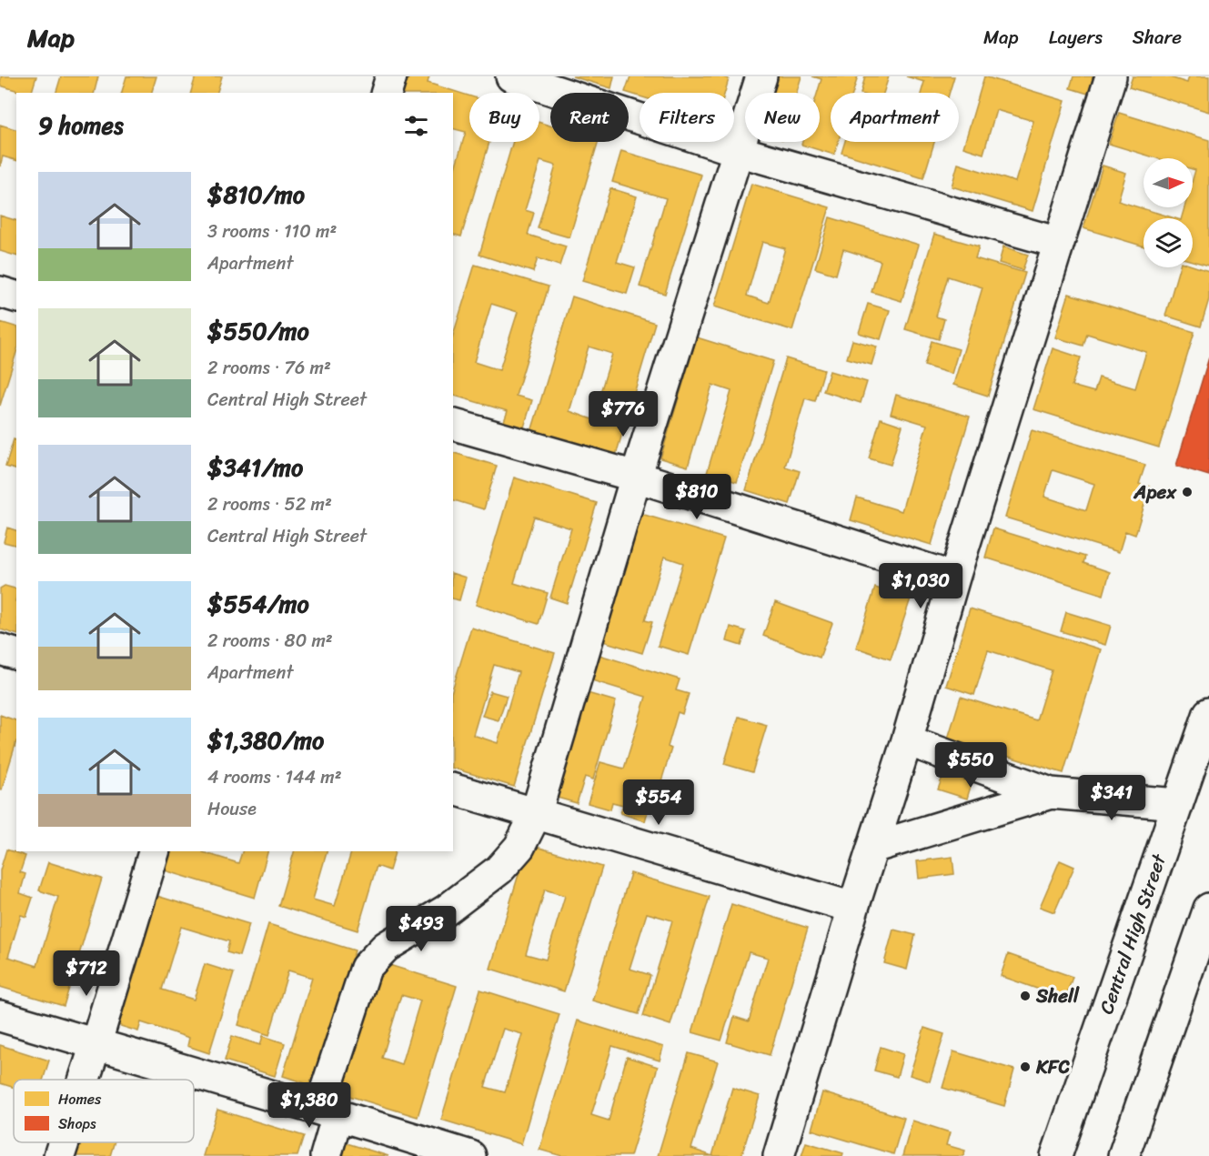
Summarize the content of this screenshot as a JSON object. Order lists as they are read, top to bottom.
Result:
{
  "streets": {
    "main road": ["Central High Street"]
  },
  "places": ["Apex", "Shell", "KFC"],
  "legend": ["Homes", "Shops"],
  "north": "right",
  "page": {
    "header": "Map",
    "nav": ["Map", "Layers", "Share"],
    "chip": [
      "Buy",
      "Rent",
      "Filters",
      "New",
      "Apartment"
    ],
    "heading": "9 homes",
    "list": [
      {
        "name": "$810/mo",
        "note": "3 rooms · 110 m² · Apartment"
      },
      {
        "name": "$550/mo",
        "note": "2 rooms · 76 m² · Central High Street"
      },
      {
        "name": "$341/mo",
        "note": "2 rooms · 52 m² · Central High Street"
      },
      {
        "name": "$554/mo",
        "note": "2 rooms · 80 m² · Apartment"
      },
      {
        "name": "$1,380/mo",
        "note": "4 rooms · 144 m² · House"
      }
    ],
    "price": [
      "$776",
      "$810",
      "$1,030",
      "$550",
      "$341",
      "$554",
      "$493",
      "$712",
      "$1,380"
    ]
  }
}
